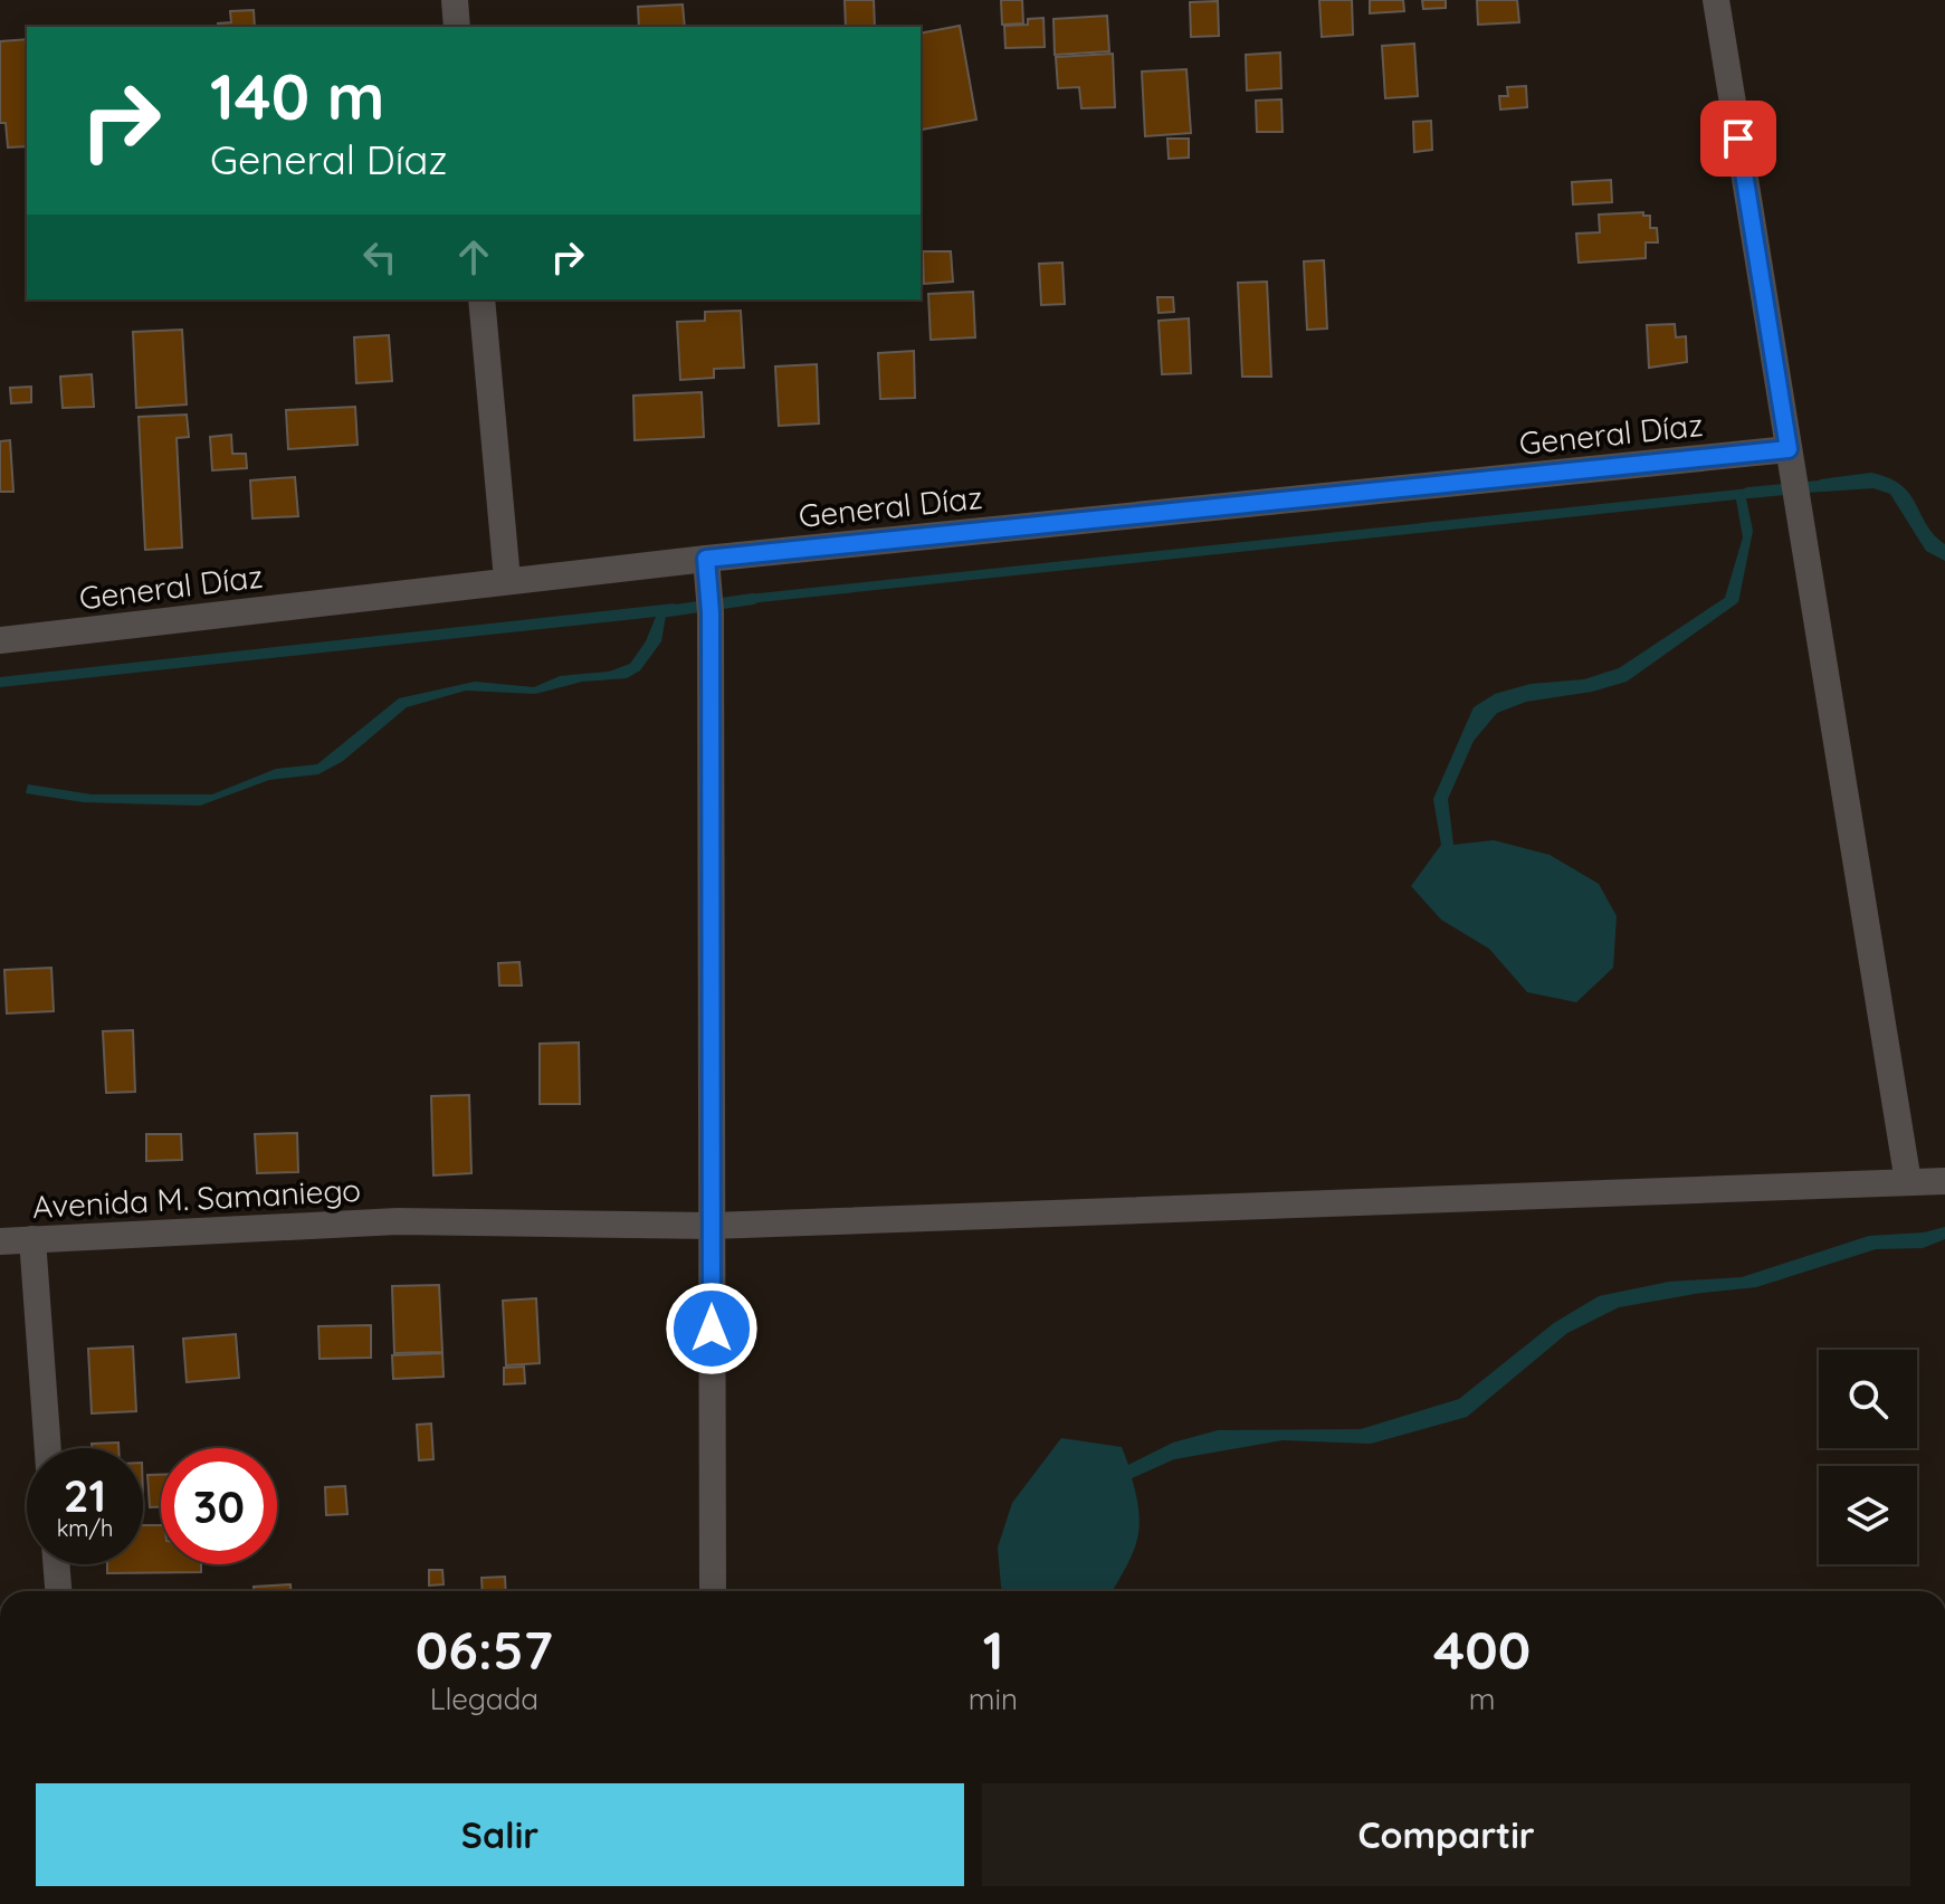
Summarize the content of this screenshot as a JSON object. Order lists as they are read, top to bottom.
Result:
{
  "streets": {
    "street": ["General Díaz", "Avenida M. Samaniego"]
  },
  "page": {
    "turn": ["140 m", "General Díaz"],
    "speed": "21 km/h",
    "limit": "30",
    "eta": [
      "06:57",
      "Llegada",
      "1",
      "min",
      "400",
      "m"
    ],
    "buttons": ["Salir", "Compartir"]
  }
}
